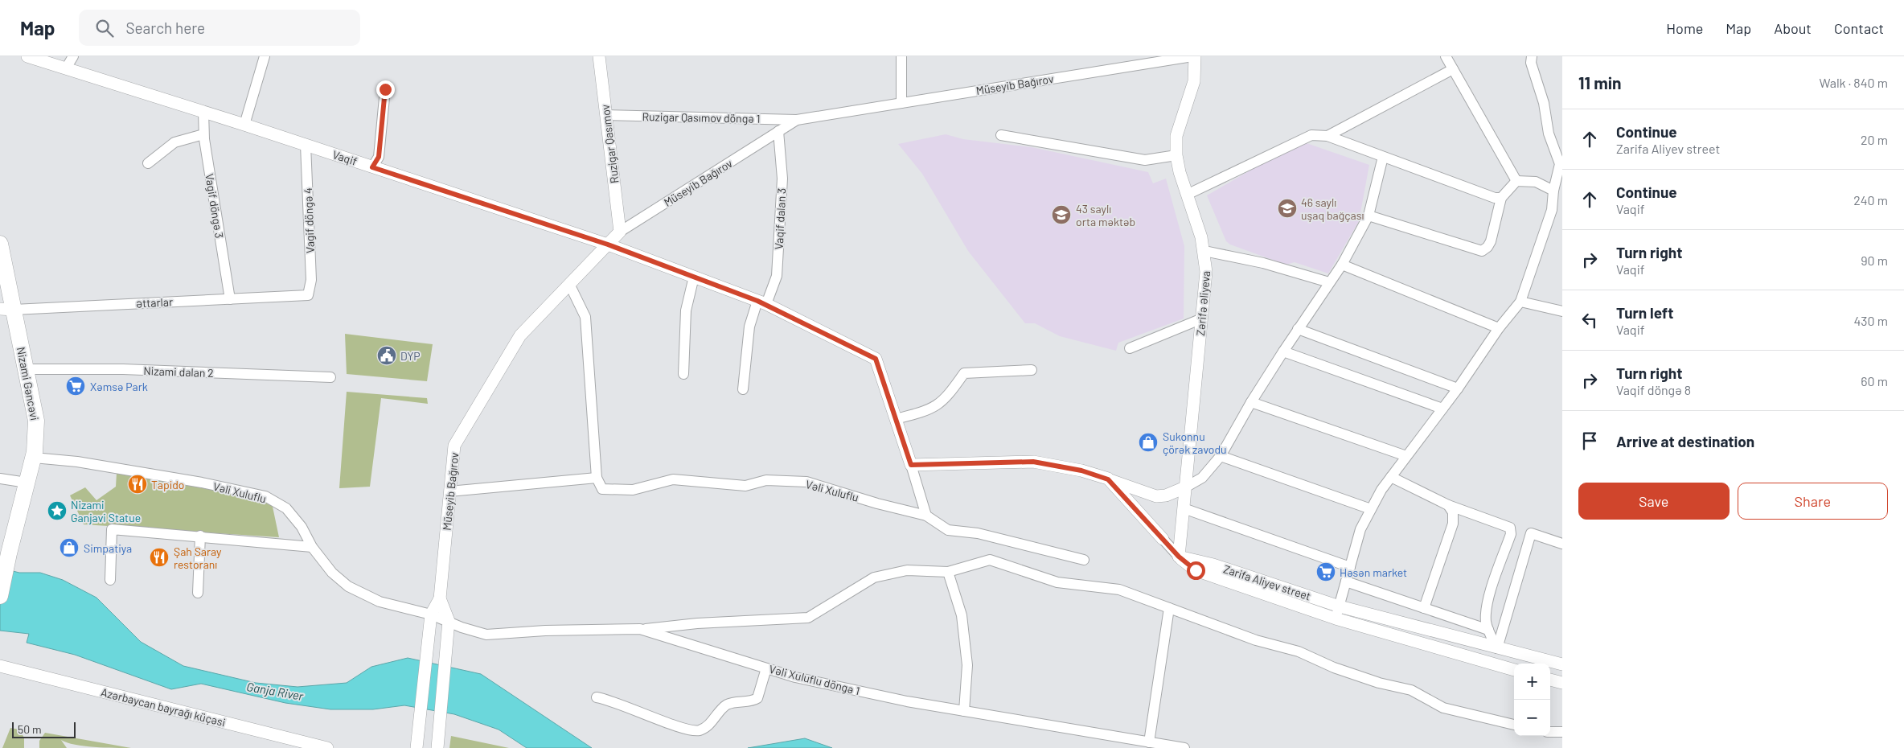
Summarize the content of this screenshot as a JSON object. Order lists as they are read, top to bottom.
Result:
{
  "streets": {
    "main road": ["Nizami Gəncəvi"],
    "street": [
      "Müseyib Bağırov",
      "Ruzigar Qasımov döngə 1",
      "Ruzigar Qasımov",
      "Vaqif",
      "Vagif döngə 3",
      "Vaqif dalan 3",
      "Vagif döngə 4",
      "Əttarlar",
      "Zərifə Əliyeva",
      "Nizami dalan 2",
      "Vəli Xuluflu",
      "Zarifa Aliyev street",
      "Vəli Xuluflu döngə 1",
      "Azərbaycan bayrağı küçəsi"
    ]
  },
  "crossings": [
    ["Müseyib Bağırov", "Ruzigar Qasımov döngə 1"],
    ["Müseyib Bağırov", "Ruzigar Qasımov"],
    ["Müseyib Bağırov", "Vaqif"],
    ["Müseyib Bağırov", "Vaqif dalan 3"],
    ["Müseyib Bağırov", "Zərifə Əliyeva"],
    ["Müseyib Bağırov", "Vəli Xuluflu"],
    ["Müseyib Bağırov", "Vəli Xuluflu döngə 1"],
    ["Ruzigar Qasımov döngə 1", "Ruzigar Qasımov"],
    ["Vaqif", "Vagif döngə 3"],
    ["Vaqif", "Vaqif dalan 3"],
    ["Vaqif", "Vagif döngə 4"],
    ["Vagif döngə 3", "Əttarlar"],
    ["Vagif döngə 4", "Əttarlar"],
    ["Əttarlar", "Nizami Gəncəvi"],
    ["Zərifə Əliyeva", "Zarifa Aliyev street"],
    ["Nizami dalan 2", "Nizami Gəncəvi"],
    ["Nizami Gəncəvi", "Vəli Xuluflu"],
    ["Vəli Xuluflu", "Vəli Xuluflu döngə 1"]
  ],
  "water": ["Ganja River"],
  "places": {
    "school or university": ["46 saylı uşaq bağçası", "43 saylı orta məktəb"],
    "public building": ["DYP"],
    "supermarket": ["Xəmsə Park", "Həsən market"],
    "shop": ["Sukonnu çörək zavodu", "Simpatiya"],
    "restaurant": ["Tapido", "Şah Saray restoranı"],
    "place": ["Nizami Ganjavi Statue"]
  },
  "scale_bar": "50 m",
  "page": {
    "header": "Map",
    "search": "Search here",
    "nav": [
      "Home",
      "Map",
      "About",
      "Contact"
    ],
    "heading": ["11 min", "Walk · 840 m"],
    "list": [
      ["Continue", "Zarifa Aliyev street", "20 m"],
      ["Continue", "Vaqif", "240 m"],
      ["Turn right", "Vaqif", "90 m"],
      ["Turn left", "Vaqif", "430 m"],
      ["Turn right", "Vaqif döngə 8", "60 m"],
      "Arrive at destination"
    ],
    "buttons": ["Save", "Share"],
    "map_buttons": ["+", "−"],
    "scale": "50 m"
  }
}
